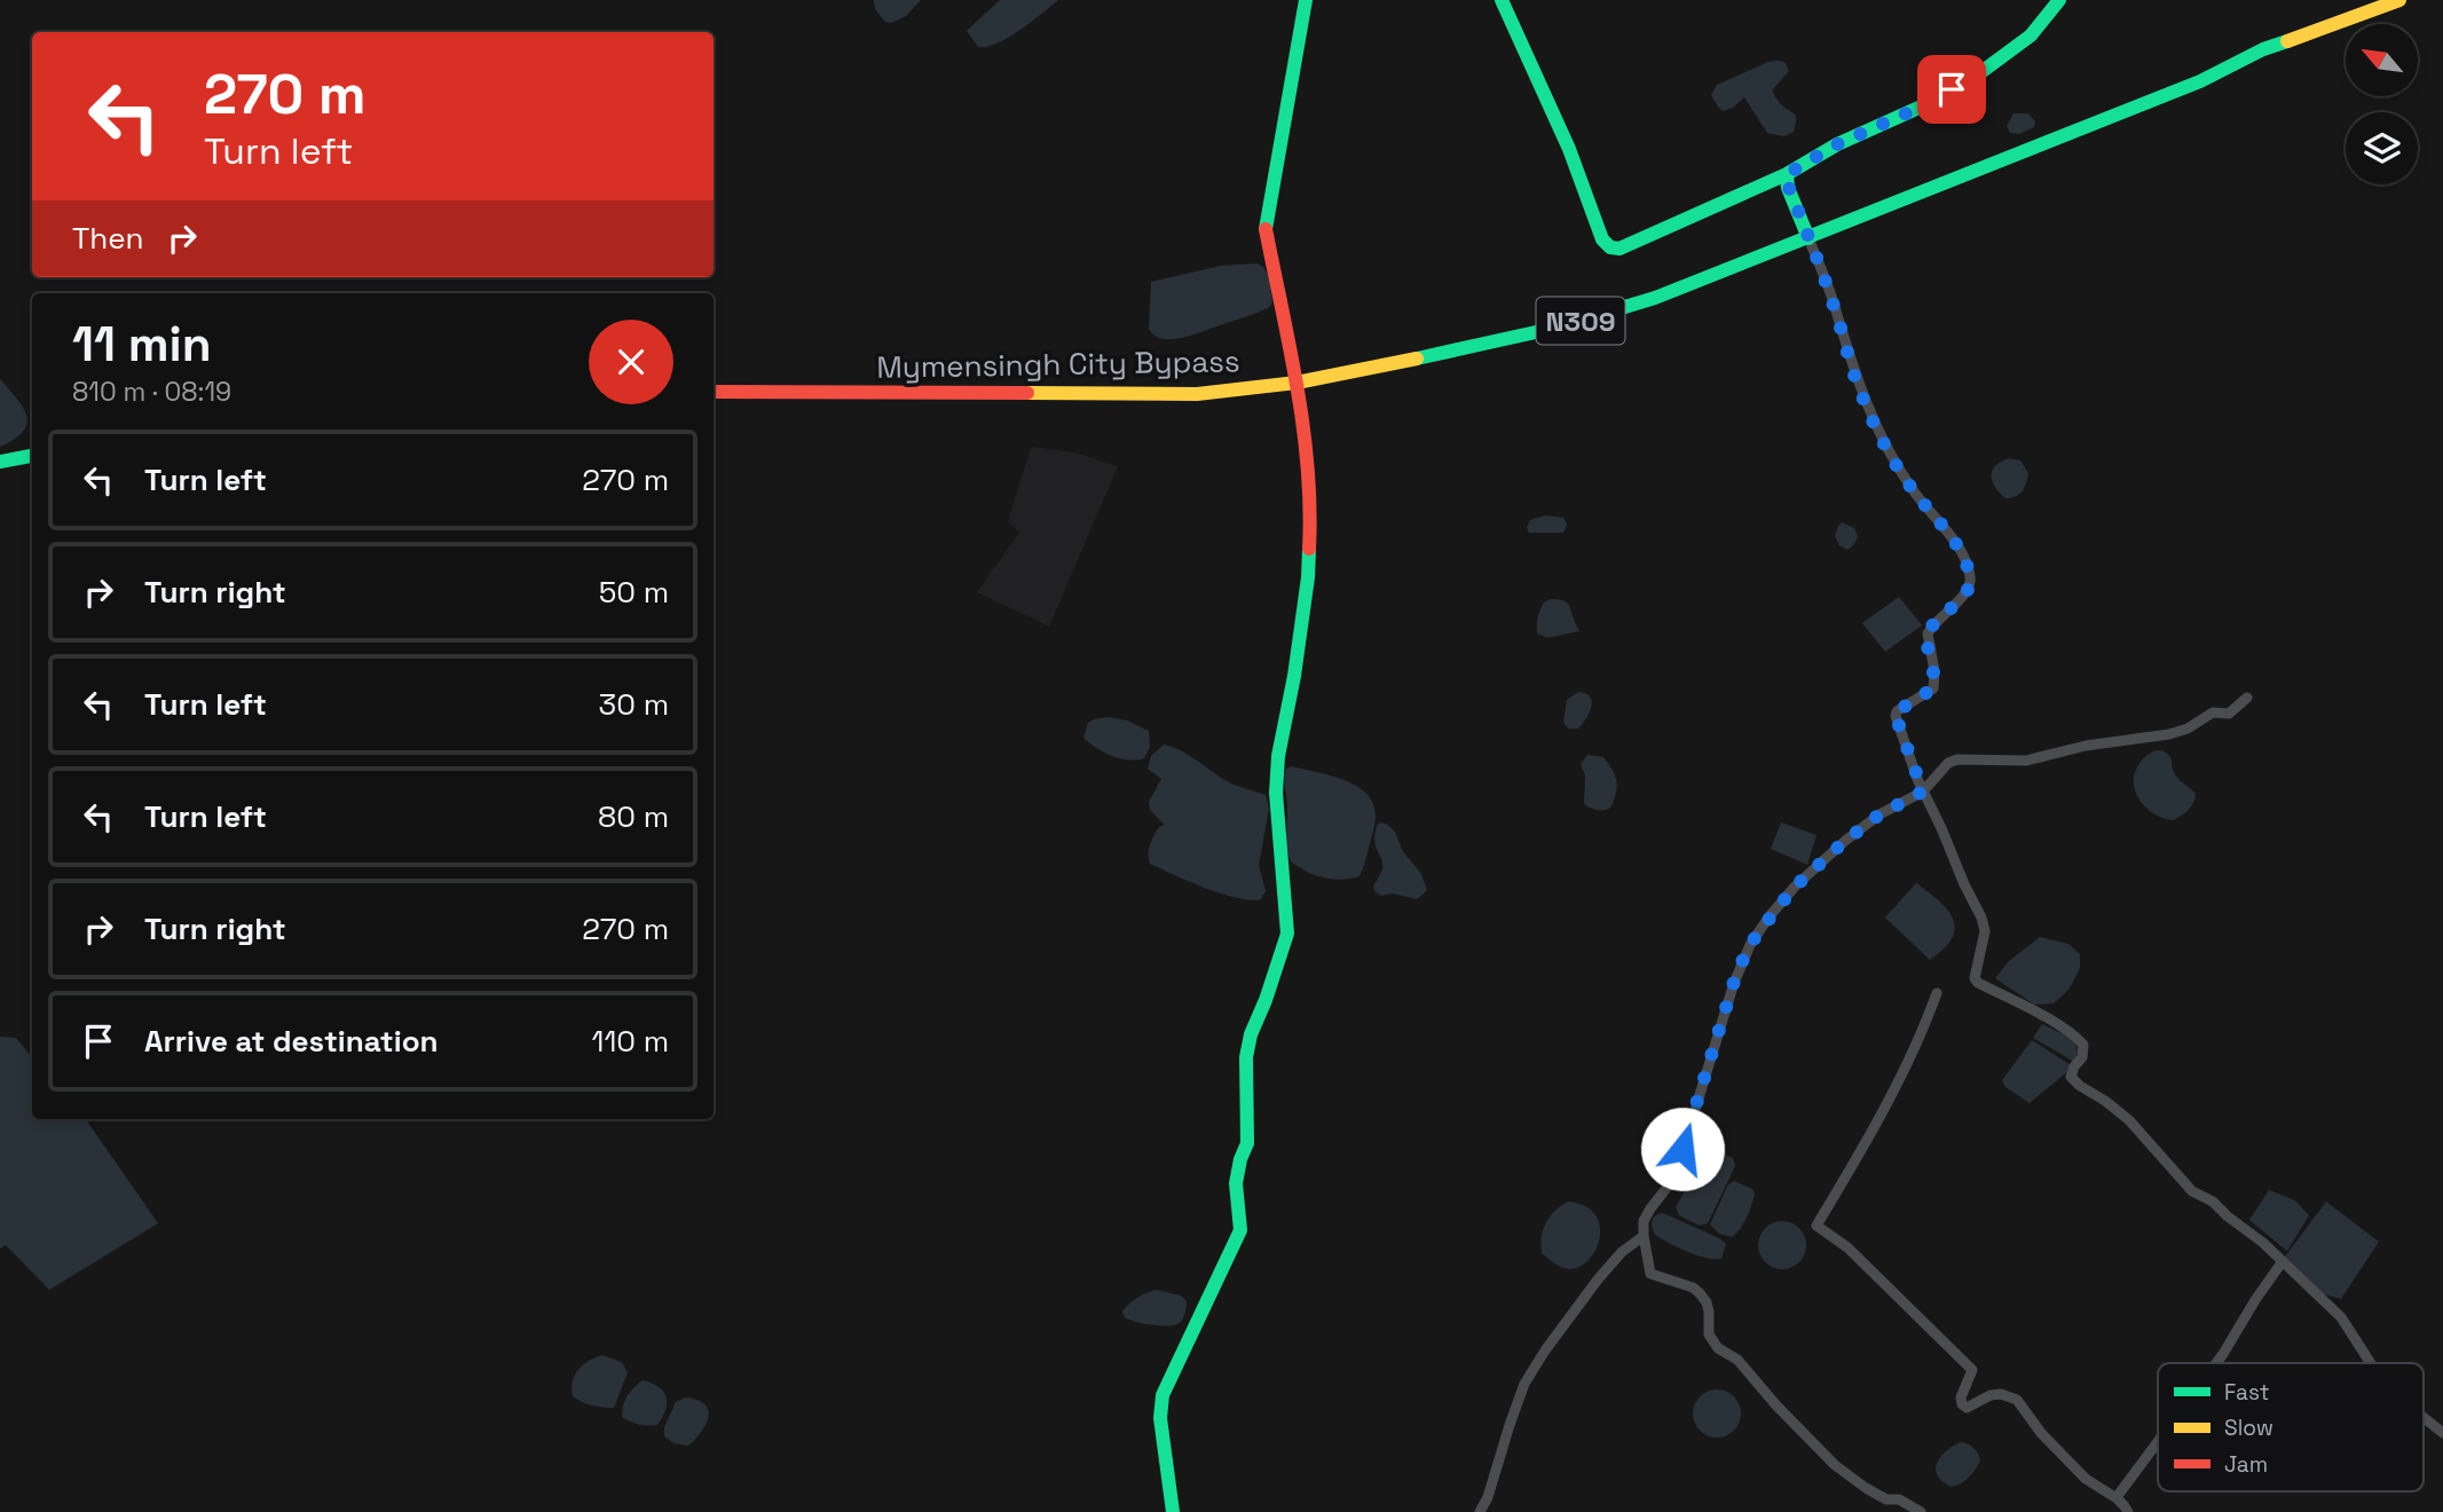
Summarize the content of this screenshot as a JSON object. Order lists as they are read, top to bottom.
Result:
{
  "streets": {
    "main road": ["N309", "Mymensingh City Bypass"]
  },
  "legend": ["Fast", "Slow", "Jam"],
  "north": "top left",
  "page": {
    "turn": ["270 m", "Turn left"],
    "then": "Then",
    "heading": ["11 min", "810 m · 08:19"],
    "list": [
      {
        "name": "Turn left",
        "value": "270 m"
      },
      {
        "name": "Turn right",
        "value": "50 m"
      },
      {
        "name": "Turn left",
        "value": "30 m"
      },
      {
        "name": "Turn left",
        "value": "80 m"
      },
      {
        "name": "Turn right",
        "value": "270 m"
      },
      {
        "name": "Arrive at destination",
        "value": "110 m"
      }
    ]
  }
}
